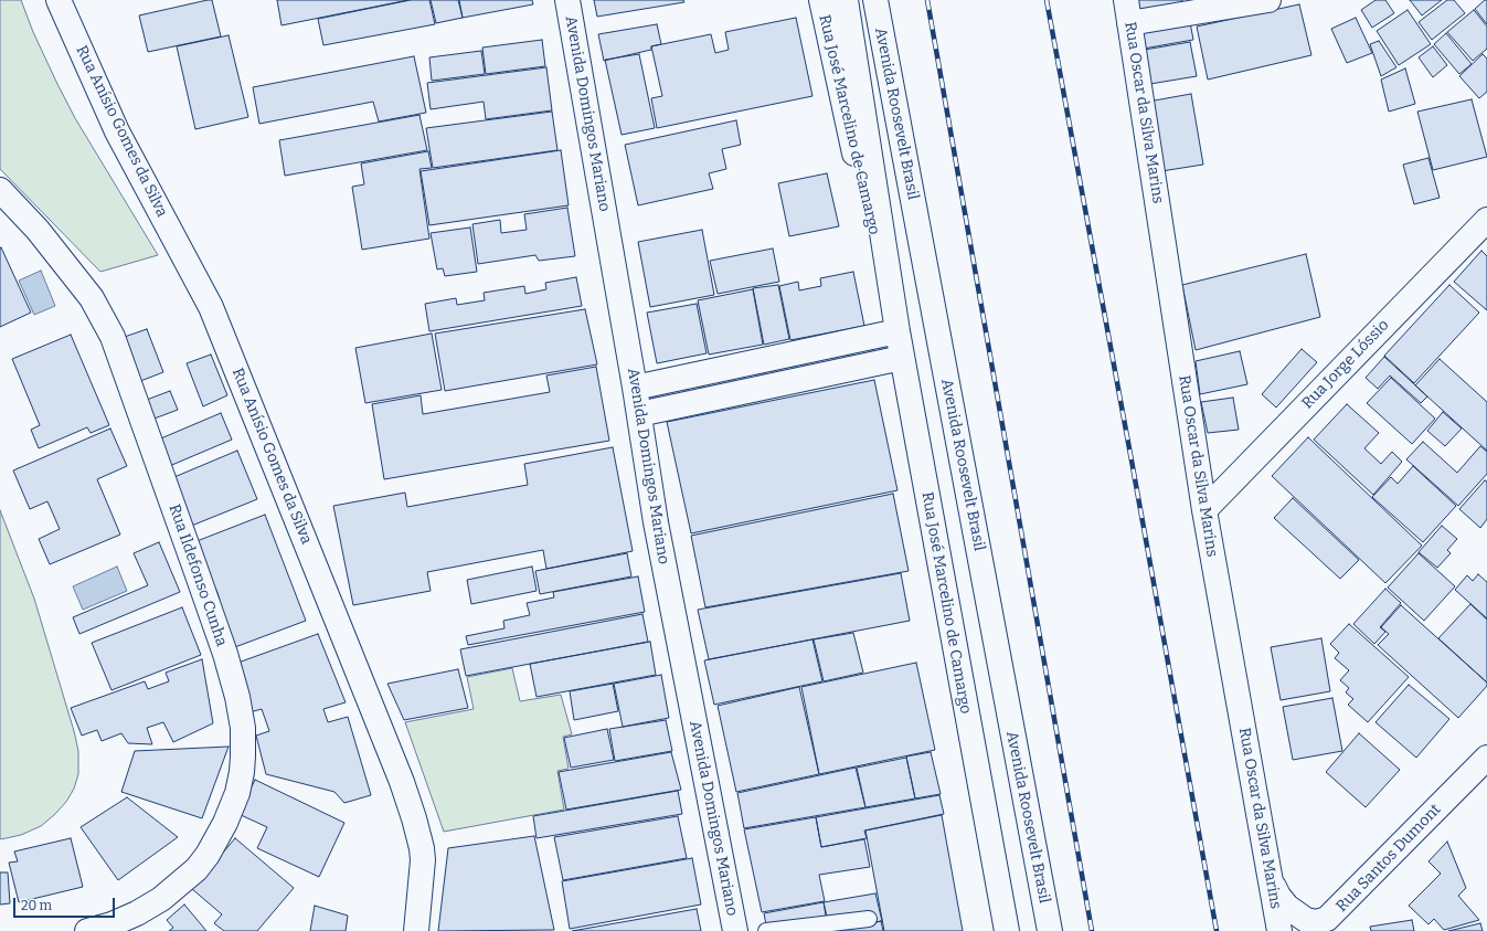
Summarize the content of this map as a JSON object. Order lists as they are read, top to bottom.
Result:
{
  "streets": {
    "street": [
      "Rua Oscar da Silva Marins",
      "Avenida Domingos Mariano",
      "Avenida Roosevelt Brasil",
      "Rua José Marcelino de Camargo",
      "Rua Anísio Gomes da Silva",
      "Rua Jorge Lóssio",
      "Rua Ildefonso Cunha",
      "Rua Santos Dumont"
    ]
  },
  "crossings": [
    ["Rua Oscar da Silva Marins", "Rua Jorge Lóssio"],
    ["Rua Oscar da Silva Marins", "Rua Santos Dumont"]
  ],
  "scale_bar": "20 m"
}
